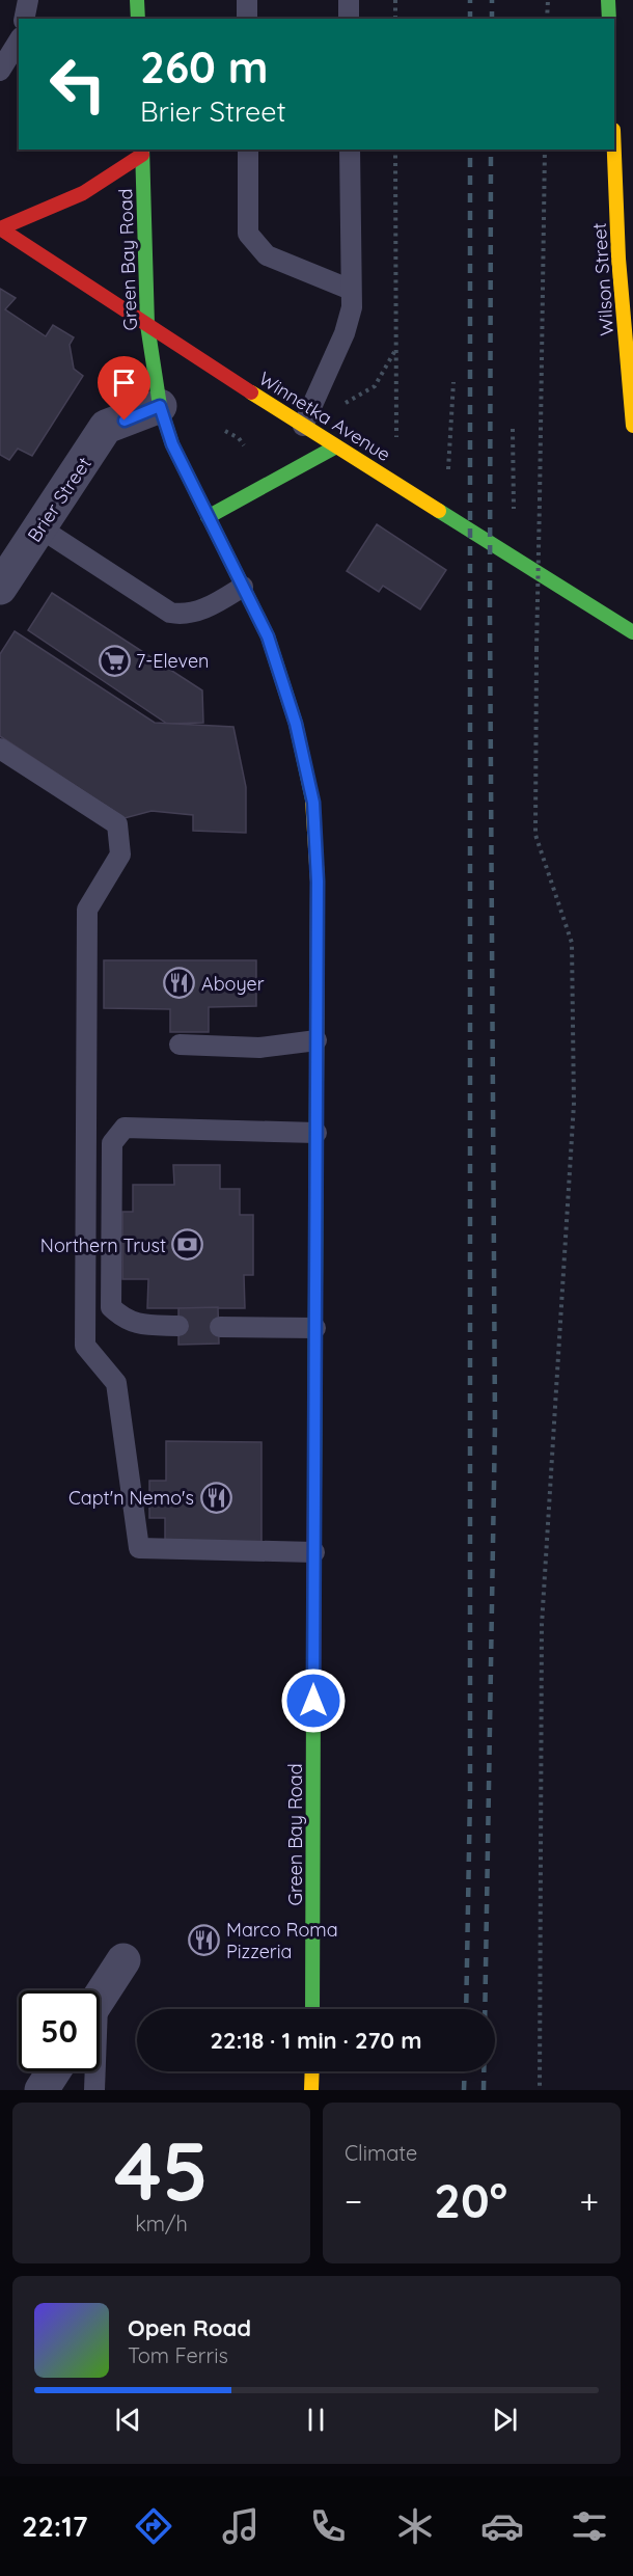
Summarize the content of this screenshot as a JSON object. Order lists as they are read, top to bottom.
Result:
{
  "streets": {
    "main road": ["Green Bay Road", "Wilson Street", "Winnetka Avenue"],
    "street": ["Brier Street"]
  },
  "crossings": [
    ["Green Bay Road", "Winnetka Avenue"],
    ["Green Bay Road", "Brier Street"]
  ],
  "places": {
    "supermarket": ["7-Eleven"],
    "restaurant": ["Aboyer", "Capt'n Nemo's", "Marco Roma Pizzeria"],
    "bank": ["Northern Trust"]
  },
  "page": {
    "turn": ["260 m", "Brier Street"],
    "limit": "50",
    "trip": "22:18 · 1 min · 270 m",
    "tile": [
      ["45", "km/h"],
      "Climate"
    ],
    "heat": ["−", "20°", "+"],
    "song": ["Open Road", "Tom Ferris"],
    "tabs": "22:17"
  }
}
